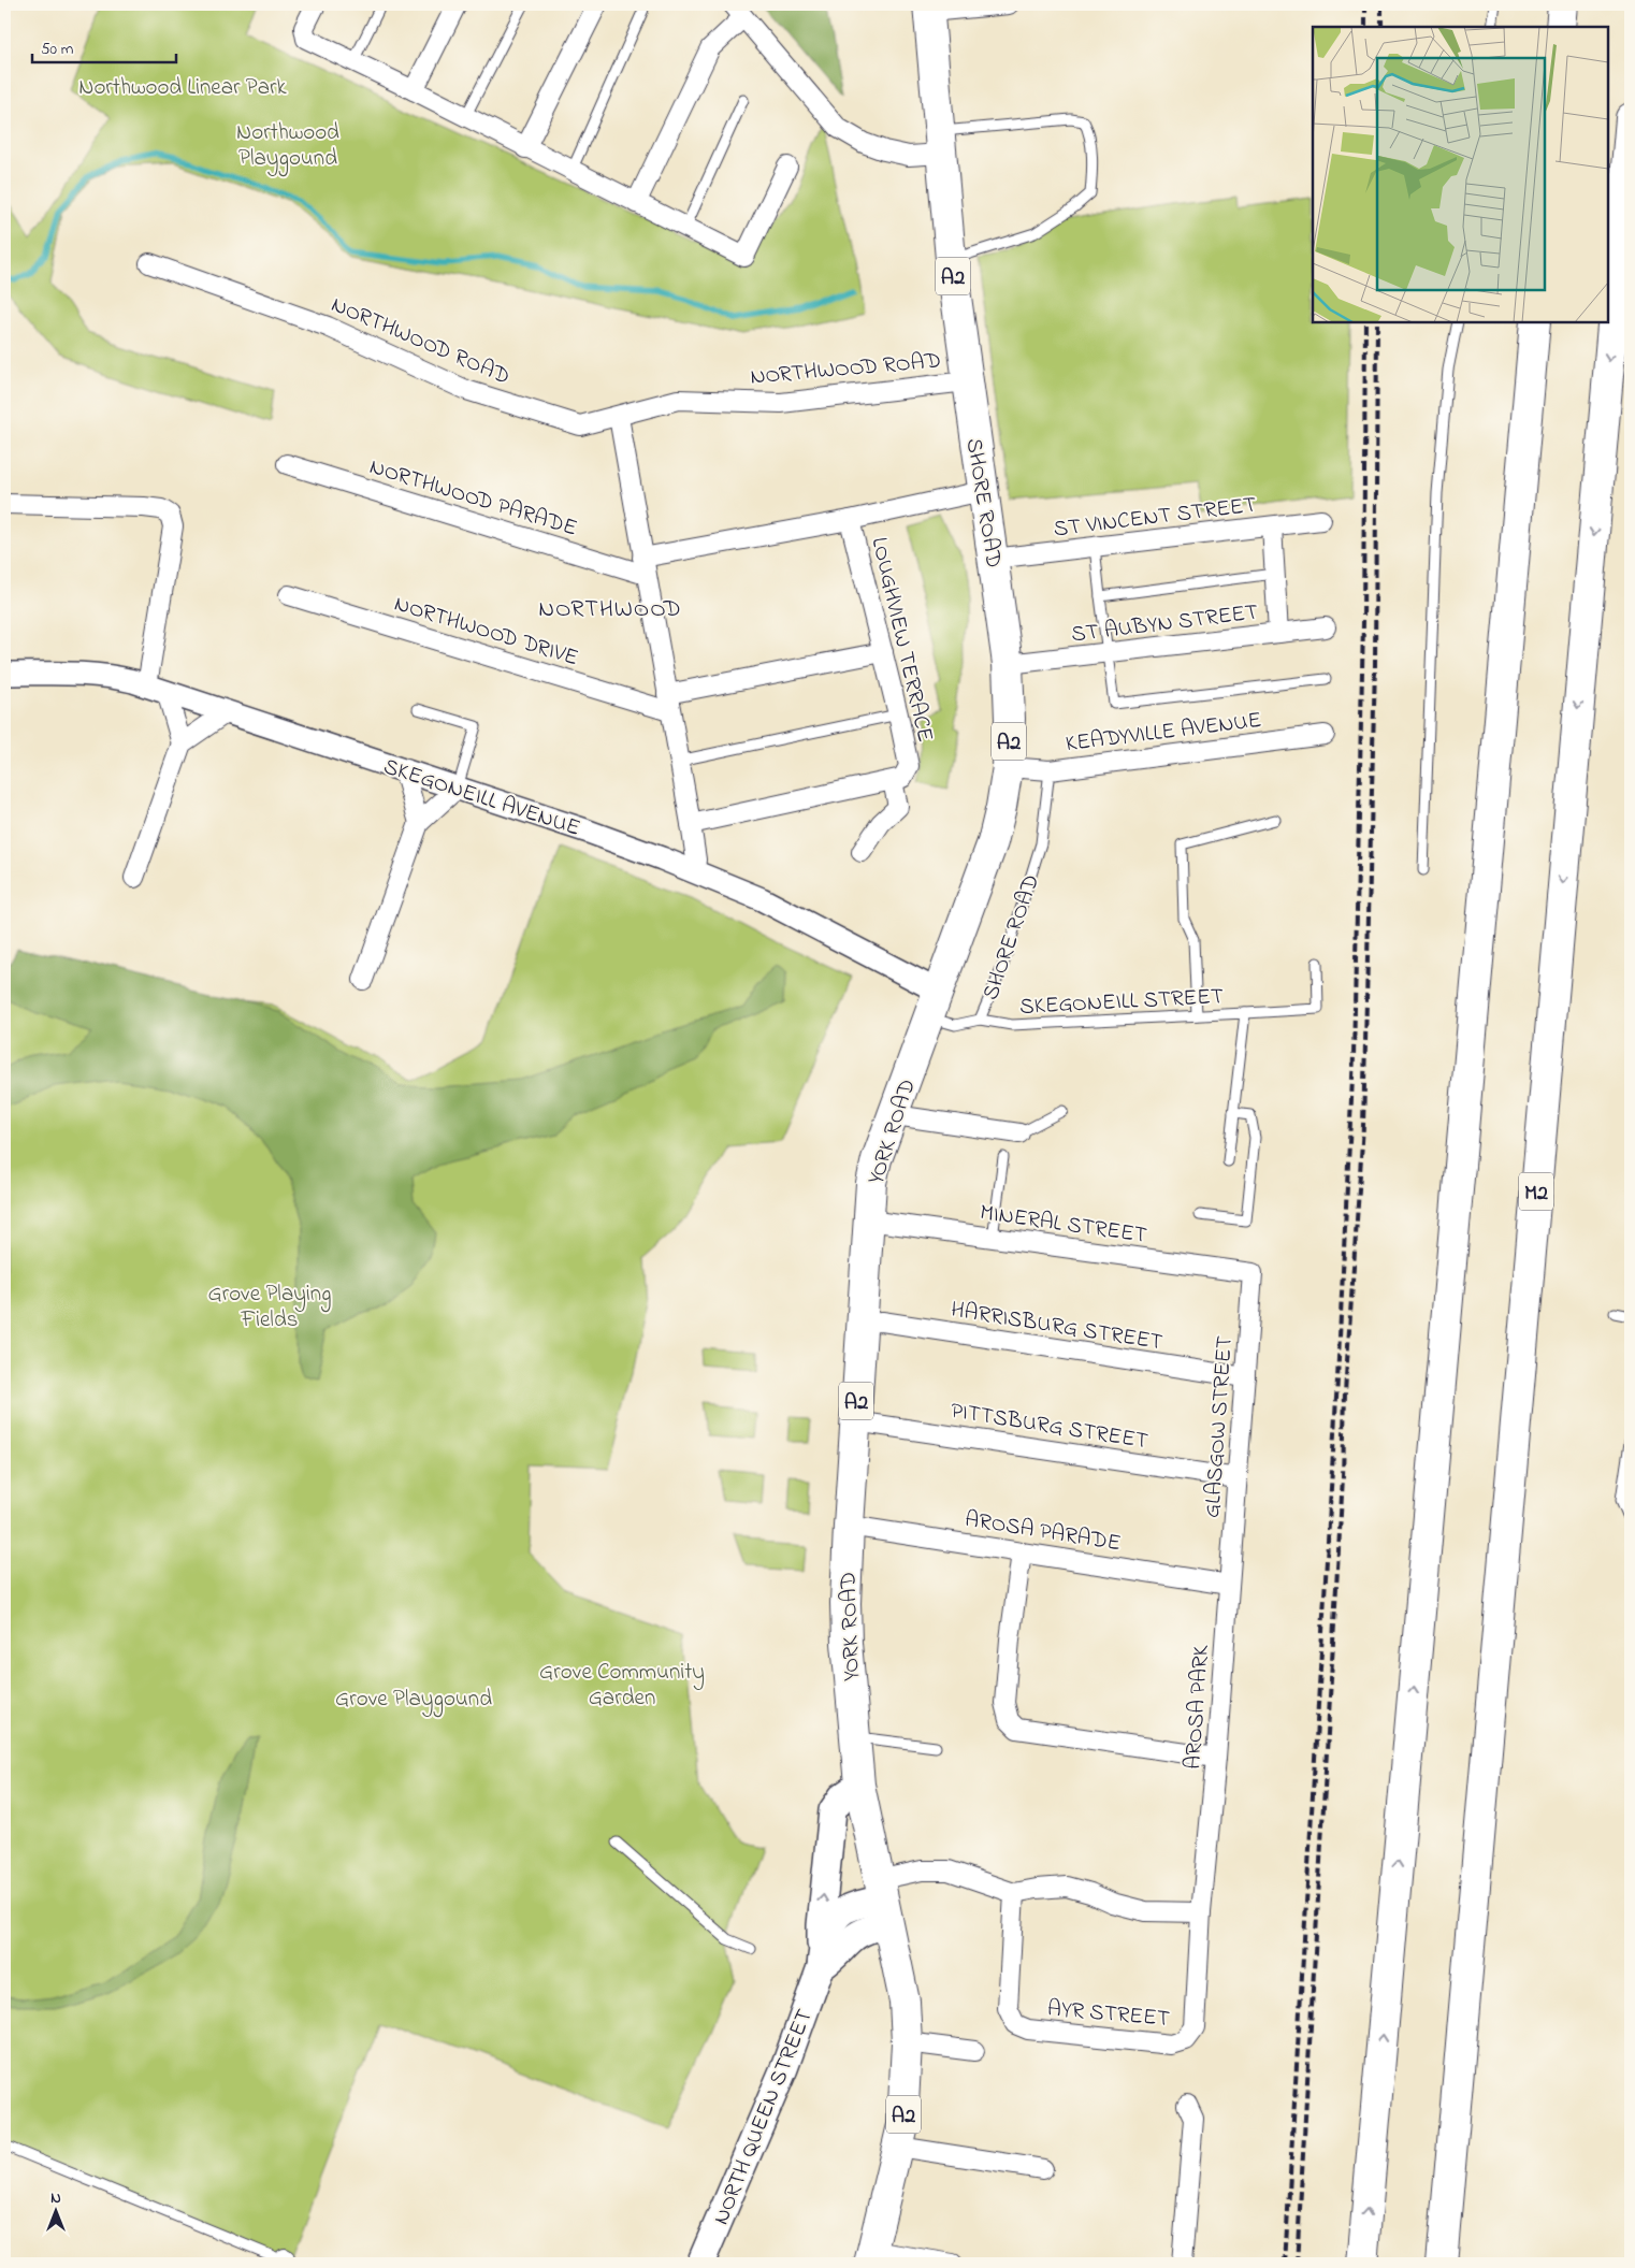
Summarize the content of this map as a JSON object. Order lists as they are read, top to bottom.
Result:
{
  "streets": {
    "main road": [
      "A2",
      "SHORE ROAD",
      "YORK ROAD",
      "M2",
      "NORTH QUEEN STREET"
    ],
    "street": [
      "NORTHWOOD ROAD",
      "NORTHWOOD PARADE",
      "ST VINCENT STREET",
      "ST AUBYN STREET",
      "NORTHWOOD DRIVE",
      "LOUGHVIEW TERRACE",
      "KEADYVILLE AVENUE",
      "SKEGONEILL AVENUE",
      "MINERAL STREET",
      "HARRISBURG STREET",
      "PITTSBURG STREET",
      "GLASGOW STREET",
      "AROSA PARADE",
      "AROSA PARK",
      "AYR STREET"
    ],
    "lane": ["SKEGONEILL STREET"]
  },
  "crossings": [
    ["NORTHWOOD ROAD", "SHORE ROAD"],
    ["NORTHWOOD PARADE", "SHORE ROAD"],
    ["NORTHWOOD PARADE", "LOUGHVIEW TERRACE"],
    ["SHORE ROAD", "ST VINCENT STREET"],
    ["SHORE ROAD", "ST AUBYN STREET"],
    ["SHORE ROAD", "KEADYVILLE AVENUE"],
    ["SHORE ROAD", "SKEGONEILL AVENUE"],
    ["SHORE ROAD", "SKEGONEILL STREET"],
    ["SHORE ROAD", "YORK ROAD"],
    ["NORTHWOOD DRIVE", "LOUGHVIEW TERRACE"],
    ["SKEGONEILL AVENUE", "YORK ROAD"],
    ["YORK ROAD", "MINERAL STREET"],
    ["YORK ROAD", "HARRISBURG STREET"],
    ["YORK ROAD", "PITTSBURG STREET"],
    ["YORK ROAD", "AROSA PARADE"],
    ["YORK ROAD", "NORTH QUEEN STREET"],
    ["MINERAL STREET", "GLASGOW STREET"],
    ["HARRISBURG STREET", "GLASGOW STREET"],
    ["PITTSBURG STREET", "GLASGOW STREET"],
    ["GLASGOW STREET", "AROSA PARADE"],
    ["GLASGOW STREET", "AROSA PARK"],
    ["AROSA PARADE", "AROSA PARK"],
    ["AROSA PARK", "AYR STREET"]
  ],
  "districts": ["NORTHWOOD"],
  "parks": [
    "Northwood Linear Park",
    "Northwood Playgound",
    "Grove Playing Fields",
    "Grove Community Garden",
    "Grove Playgound"
  ],
  "scale_bar": "50 m",
  "north": "top"
}
